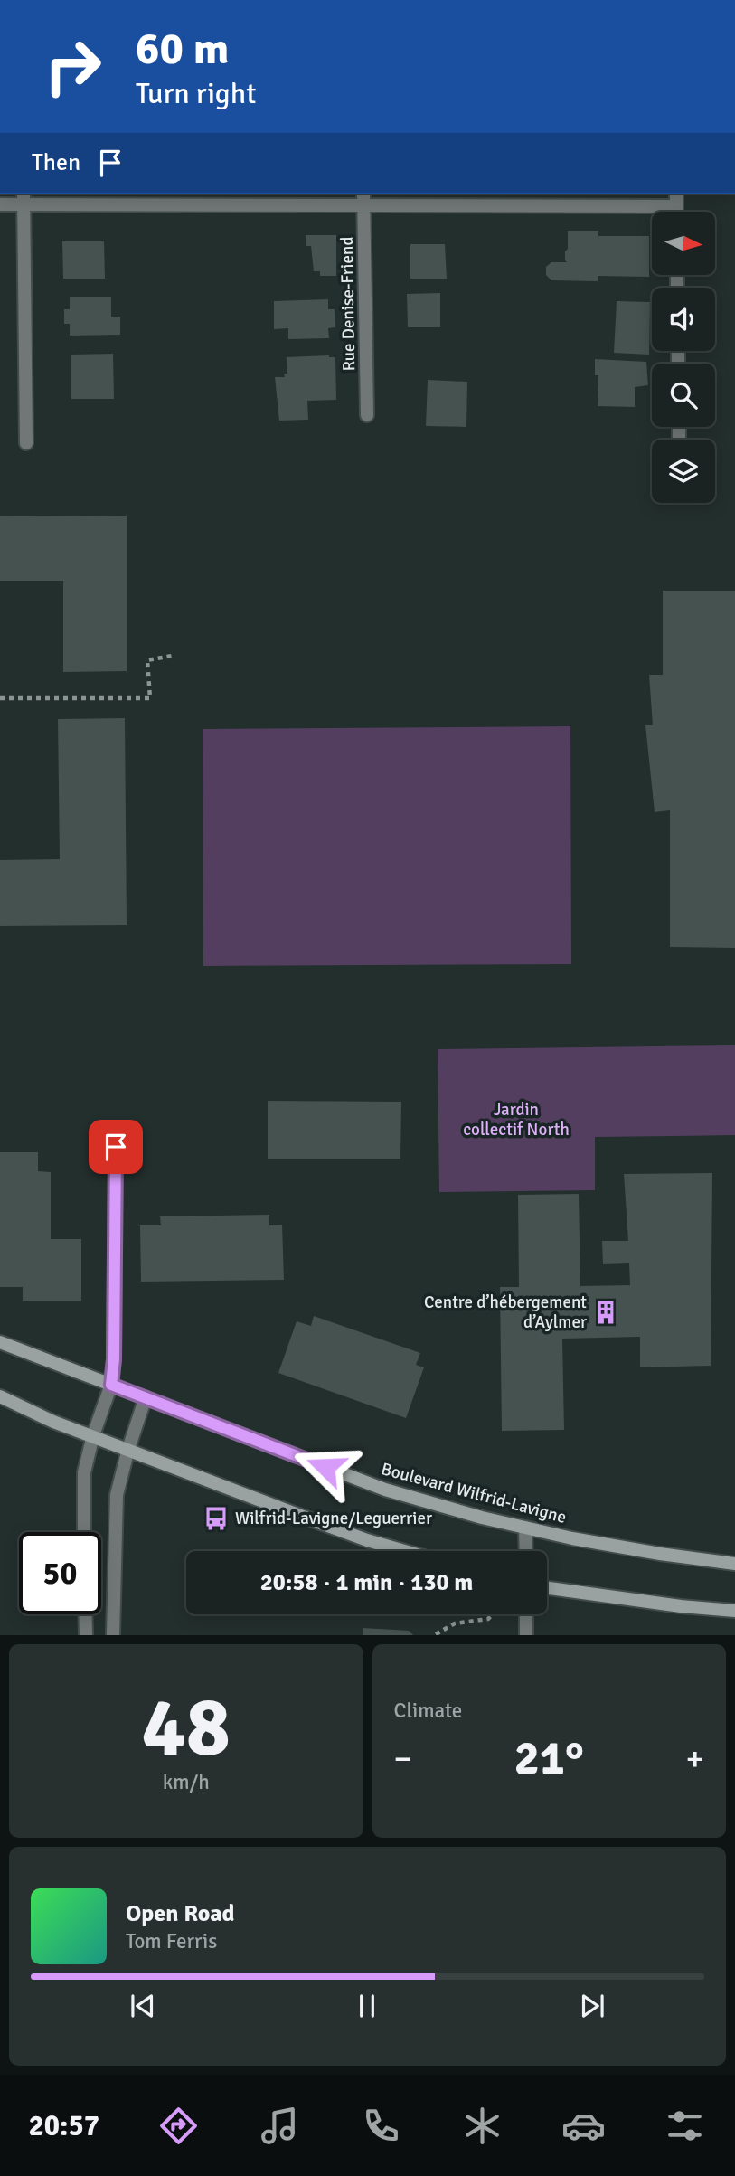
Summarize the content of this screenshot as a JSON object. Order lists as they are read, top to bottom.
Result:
{
  "streets": {
    "main road": ["Boulevard Wilfrid-Lavigne"],
    "street": ["Rue Denise-Friend"]
  },
  "parks": ["Jardin collectif North"],
  "places": {
    "building": ["Centre d’hébergement d’Aylmer"],
    "bus stop": ["Wilfrid-Lavigne/Leguerrier"]
  },
  "north": "right",
  "page": {
    "turn": ["60 m", "Turn right"],
    "then": "Then",
    "limit": "50",
    "trip": "20:58 · 1 min · 130 m",
    "tile": [
      ["48", "km/h"],
      "Climate"
    ],
    "heat": ["−", "21°", "+"],
    "song": ["Open Road", "Tom Ferris"],
    "tabs": "20:57"
  }
}
